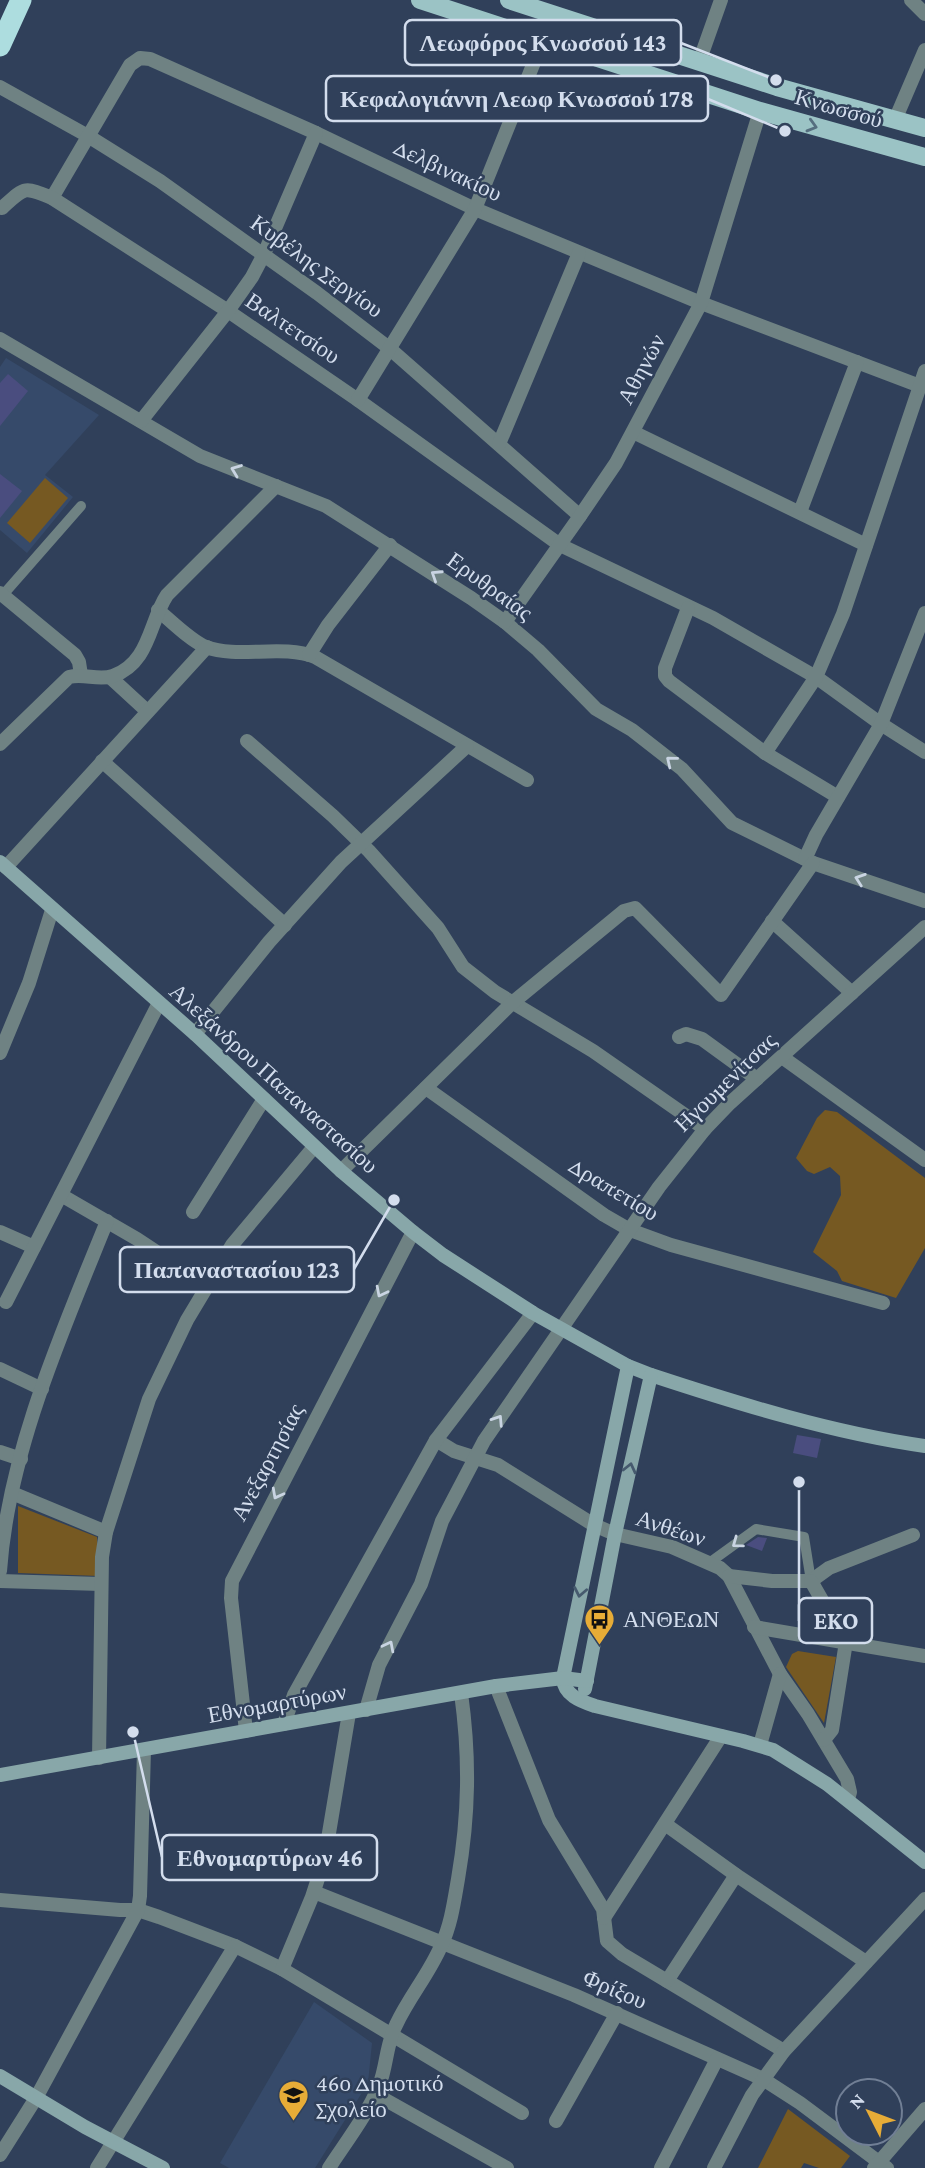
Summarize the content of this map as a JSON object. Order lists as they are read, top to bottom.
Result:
{
  "streets": {
    "main road": ["Κνωσσού"],
    "street": [
      "Δελβινακίου",
      "Κυβέλης Σεργίου",
      "Βαλτετσίου",
      "Αθηνών",
      "Ερυθραίας",
      "Αλεξάνδρου Παπαναστασίου",
      "Ηγουμενίτσας",
      "Δραπετίου",
      "Ανεξαρτησίας",
      "Ανθέων",
      "Εθνομαρτύρων",
      "Φρίξου"
    ]
  },
  "crossings": [
    ["Κνωσσού", "Αθηνών"],
    ["Δελβινακίου", "Κυβέλης Σεργίου"],
    ["Δελβινακίου", "Αθηνών"],
    ["Κυβέλης Σεργίου", "Αθηνών"],
    ["Βαλτετσίου", "Αθηνών"],
    ["Αθηνών", "Ερυθραίας"],
    ["Αλεξάνδρου Παπαναστασίου", "Ηγουμενίτσας"],
    ["Αλεξάνδρου Παπαναστασίου", "Ανεξαρτησίας"],
    ["Ηγουμενίτσας", "Δραπετίου"],
    ["Ηγουμενίτσας", "Ανθέων"],
    ["Ηγουμενίτσας", "Εθνομαρτύρων"],
    ["Ανεξαρτησίας", "Εθνομαρτύρων"]
  ],
  "places": {
    "other": [
      "Λεωφόρος Κνωσσού 143",
      "Κεφαλογιάννη Λεωφ Κνωσσού 178",
      "Παπαναστασίου 123",
      "EKO",
      "Εθνομαρτύρων 46"
    ],
    "bus stop": ["ΑΝΘΕΩΝ"],
    "school or university": ["46ο Δημοτικό Σχολείο"]
  },
  "north": "top left"
}
